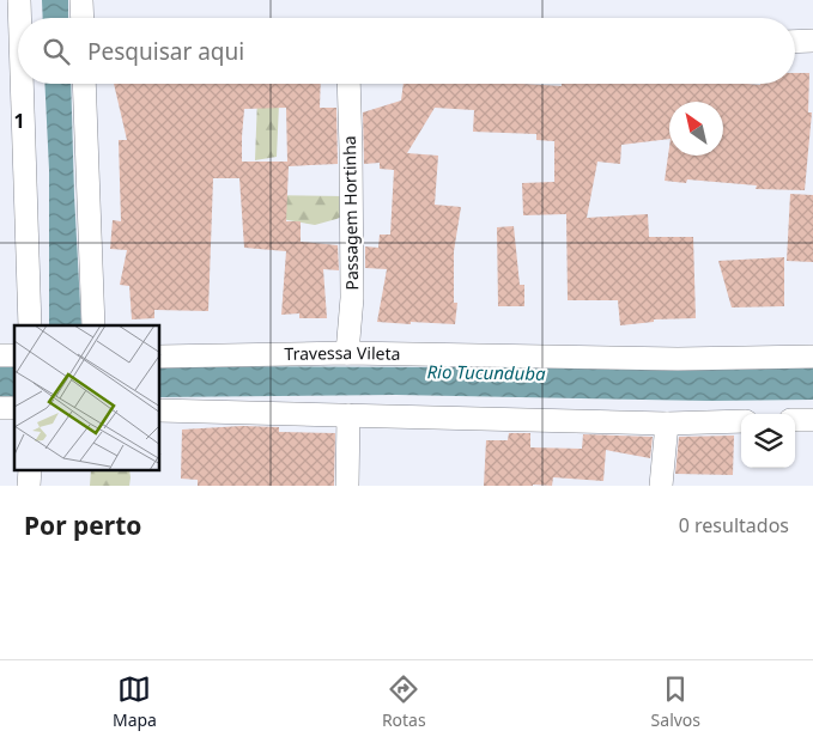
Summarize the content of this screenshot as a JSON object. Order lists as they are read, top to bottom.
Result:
{
  "streets": {
    "street": ["Passagem Hortinha", "Travessa Vileta"]
  },
  "crossings": [
    ["Passagem Hortinha", "Travessa Vileta"]
  ],
  "water": ["Rio Tucunduba"],
  "north": "top left",
  "page": {
    "search": "Pesquisar aqui",
    "heading": ["Por perto", "0 resultados"],
    "nav": ["Mapa", "Rotas", "Salvos"]
  },
  "grid": {
    "rows": ["1"]
  }
}
